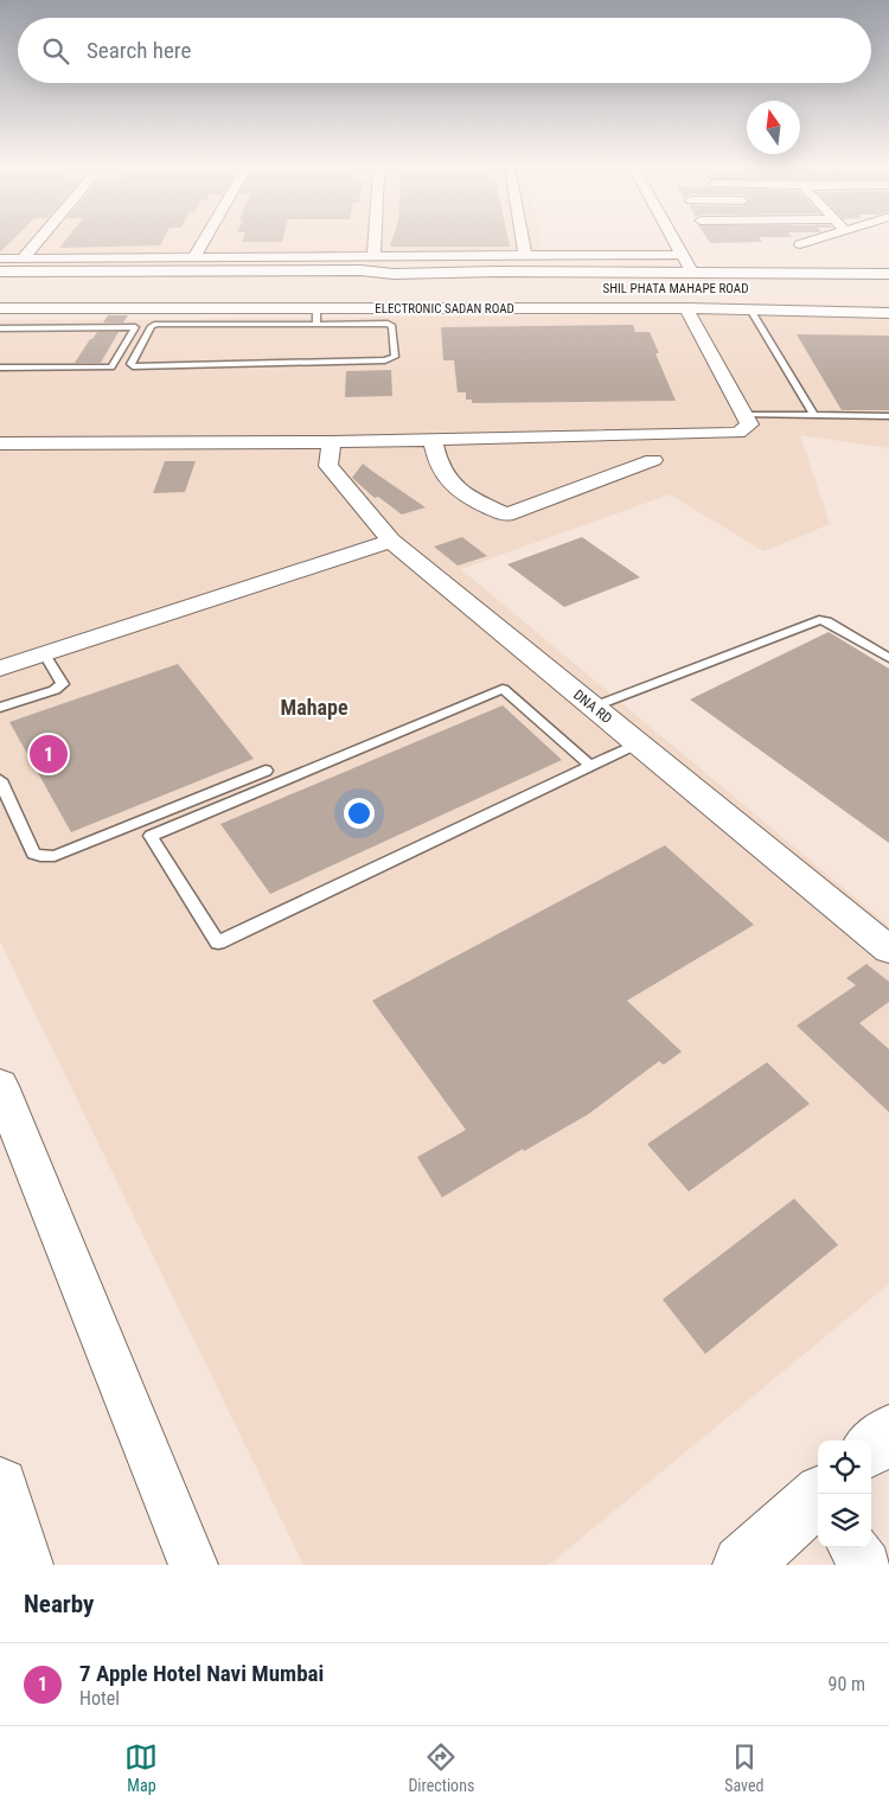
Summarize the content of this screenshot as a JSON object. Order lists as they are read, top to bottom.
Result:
{
  "streets": {
    "main road": ["SHIL PHATA MAHAPE ROAD"],
    "street": ["ELECTRONIC SADAN ROAD", "DNA RD"]
  },
  "districts": ["Mahape"],
  "north": "top",
  "page": {
    "search": "Search here",
    "pins": "1",
    "heading": "Nearby",
    "list": [
      {
        "mark": "1",
        "name": "7 Apple Hotel Navi Mumbai",
        "note": "Hotel",
        "value": "90 m"
      }
    ],
    "nav": ["Map", "Directions", "Saved"]
  }
}
